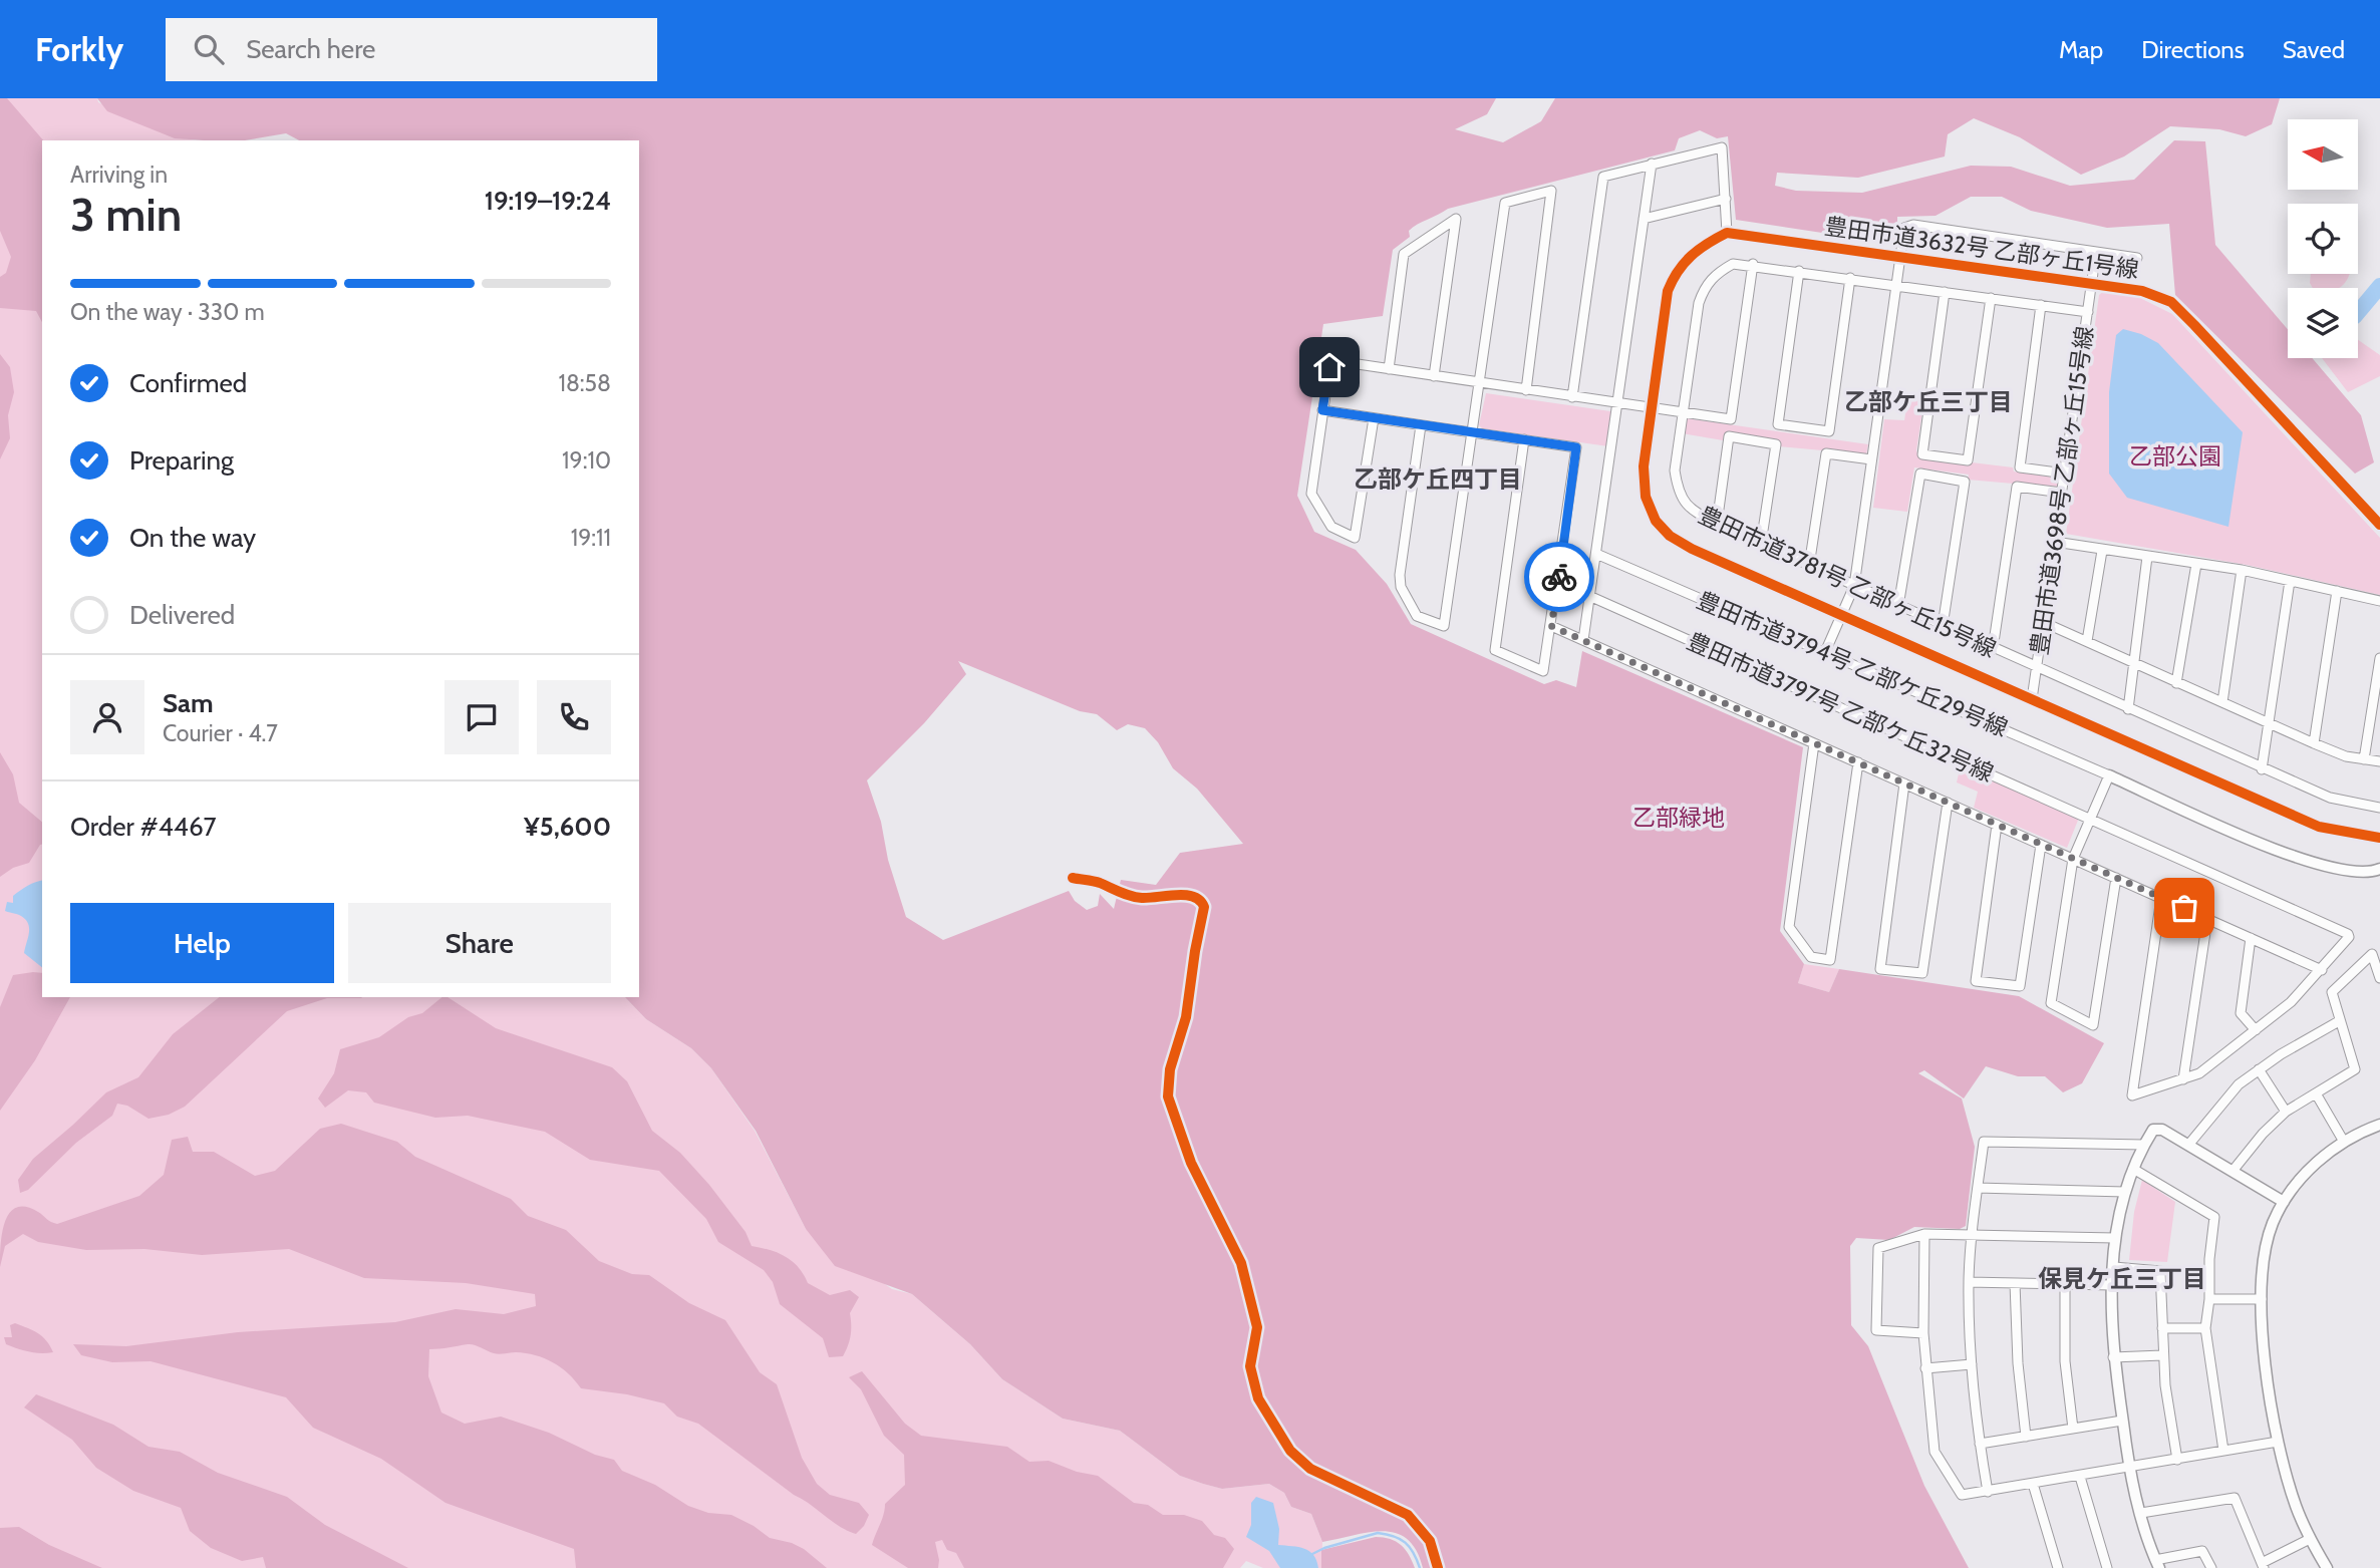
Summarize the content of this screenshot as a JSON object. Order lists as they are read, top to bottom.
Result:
{
  "streets": {
    "street": [
      "豊田市道3632号 乙部ヶ丘1号線",
      "豊田市道3698号 乙部ヶ丘15号線",
      "豊田市道3781号 乙部ヶ丘15号線",
      "豊田市道3794号 乙部ケ丘29号線",
      "豊田市道3797号 乙部ケ丘32号線"
    ]
  },
  "crossings": [
    ["豊田市道3632号 乙部ヶ丘1号線", "豊田市道3698号 乙部ヶ丘15号線"],
    ["豊田市道3698号 乙部ヶ丘15号線", "豊田市道3781号 乙部ヶ丘15号線"]
  ],
  "districts": ["乙部ケ丘三丁目", "乙部ケ丘四丁目", "保見ケ丘三丁目"],
  "parks": ["乙部公園", "乙部緑地"],
  "north": "left",
  "page": {
    "header": "Forkly",
    "search": "Search here",
    "nav": ["Map", "Directions", "Saved"],
    "heading": ["3 min", "Arriving in", "19:19–19:24"],
    "panel": [
      "Sam",
      "Courier · 4.7",
      "Order #4467",
      "¥5,600"
    ],
    "bar": "On the way · 330 m",
    "list": [
      ["Confirmed", "18:58"],
      ["Preparing", "19:10"],
      ["On the way", "19:11"],
      "Delivered"
    ],
    "buttons": ["Help", "Share"]
  }
}
